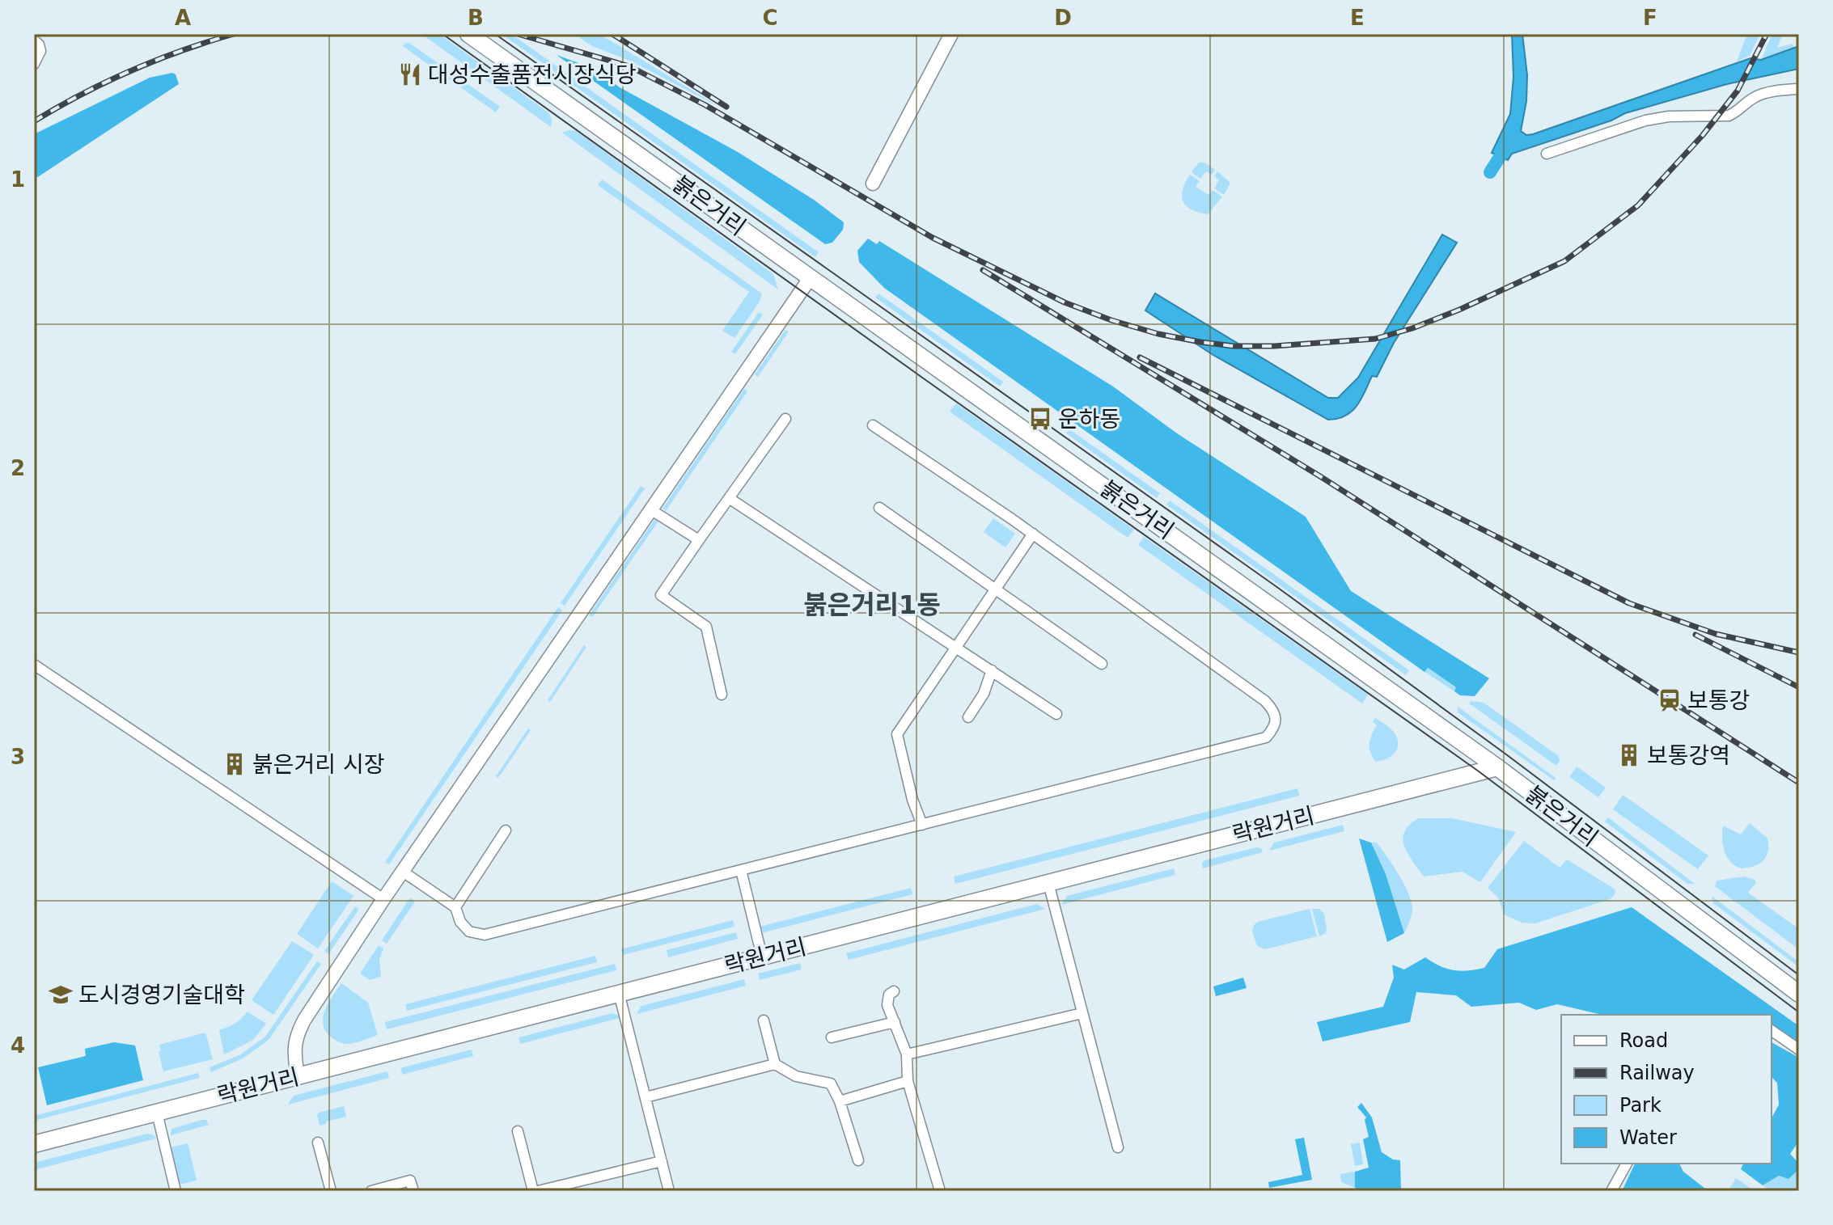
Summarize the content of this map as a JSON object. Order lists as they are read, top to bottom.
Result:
{
  "streets": {
    "main road": ["붉은거리", "락원거리"]
  },
  "crossings": [
    ["붉은거리", "락원거리"]
  ],
  "districts": ["붉은거리1동"],
  "places": {
    "restaurant": ["대성수출품전시장식당"],
    "bus stop": ["운하동"],
    "station": ["보통강"],
    "building": ["보통강역", "붉은거리 시장"],
    "school or university": ["도시경영기술대학"]
  },
  "legend": [
    "Road",
    "Railway",
    "Park",
    "Water"
  ],
  "grid": {
    "columns": [
      "A",
      "B",
      "C",
      "D",
      "E",
      "F"
    ],
    "rows": [
      "1",
      "2",
      "3",
      "4"
    ]
  }
}
